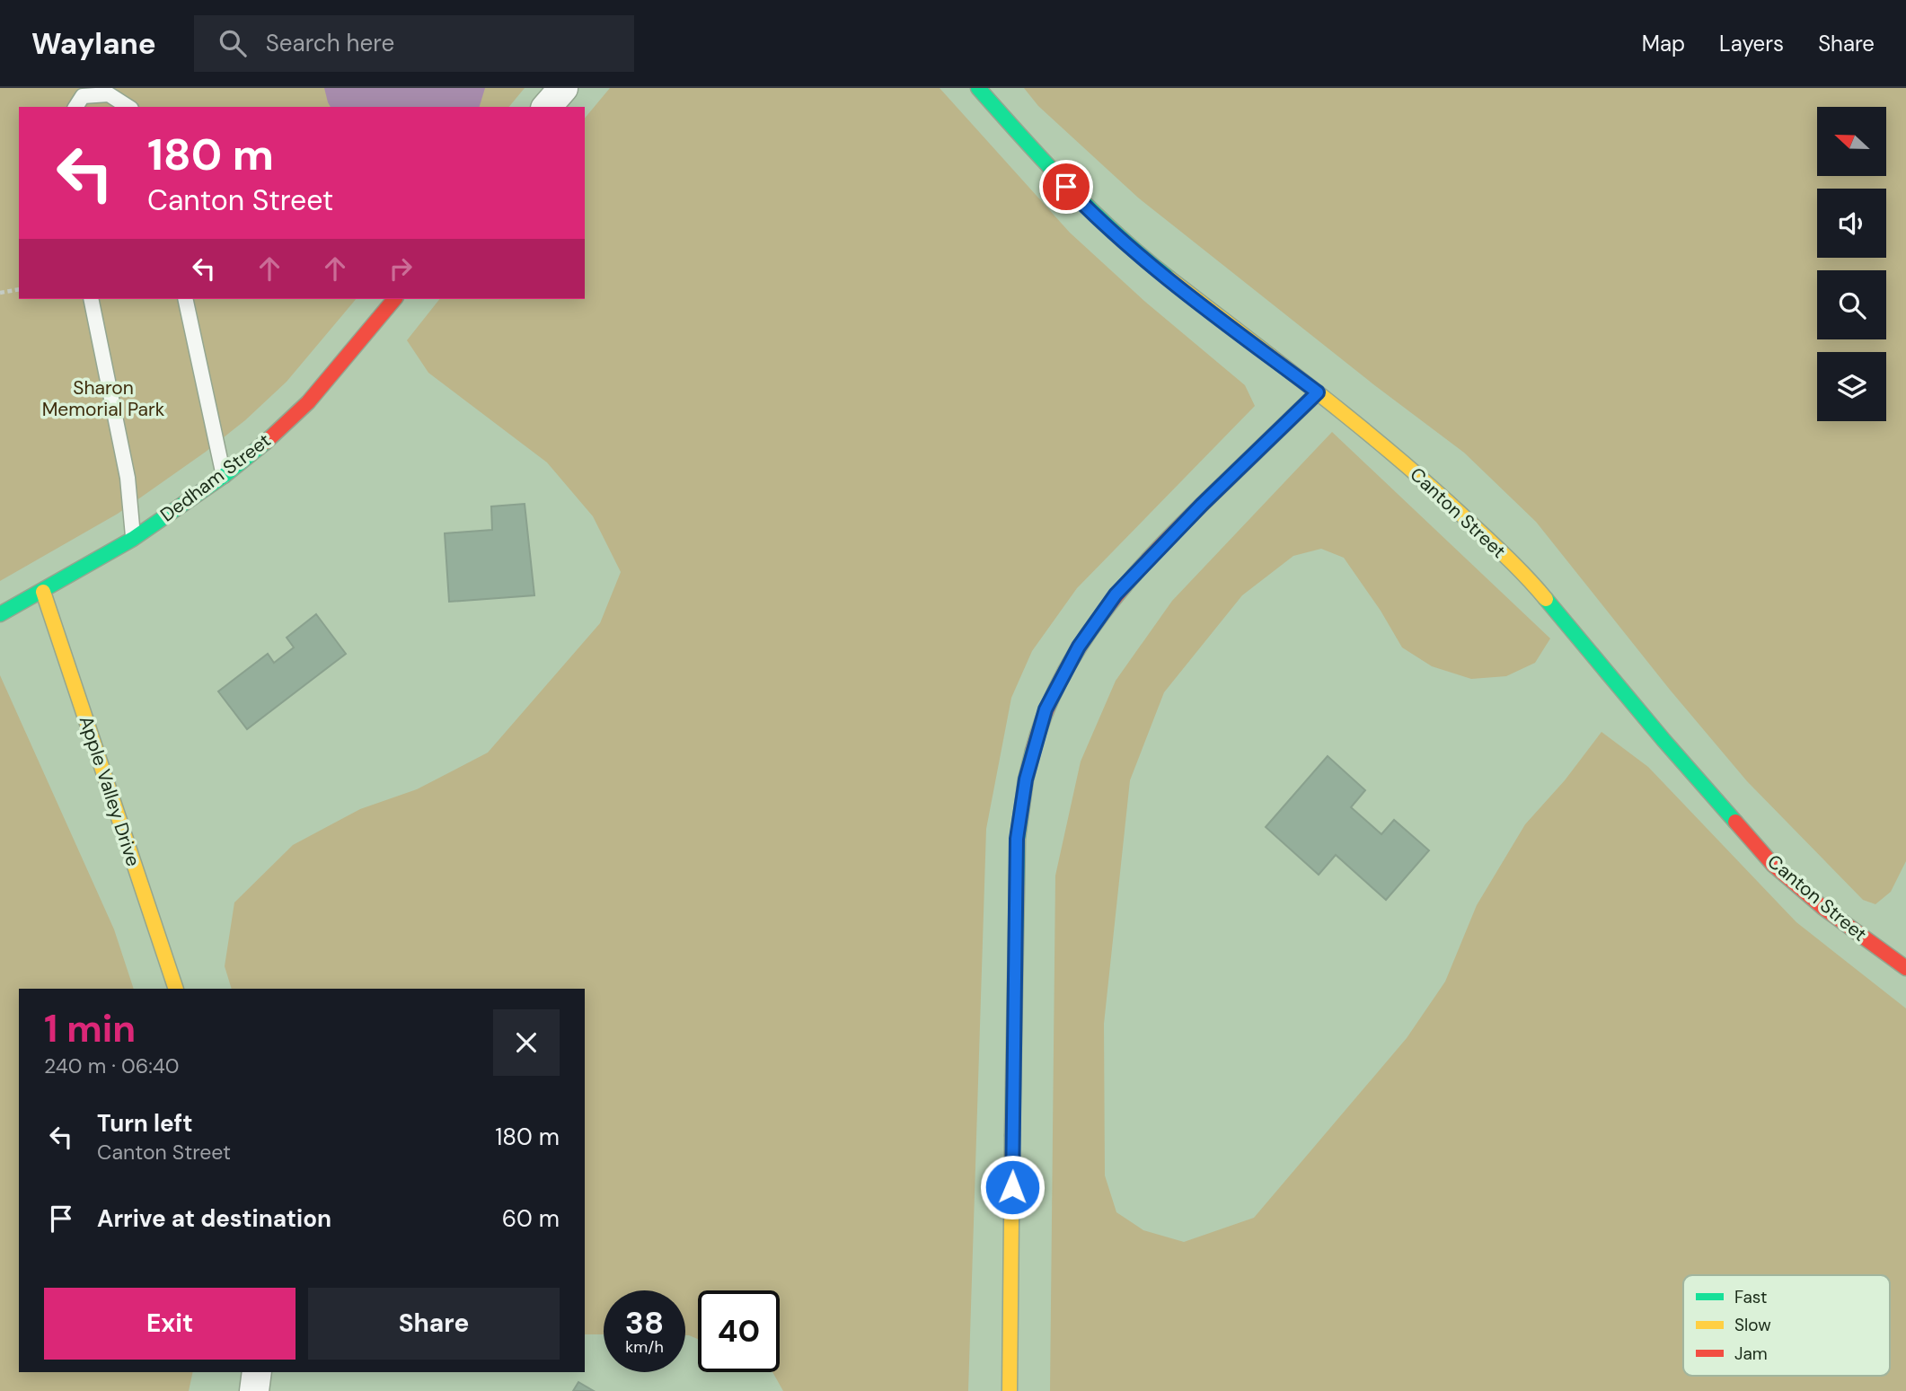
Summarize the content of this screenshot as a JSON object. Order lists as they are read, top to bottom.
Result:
{
  "streets": {
    "street": ["Dedham Street", "Canton Street", "Apple Valley Drive"]
  },
  "crossings": [
    ["Dedham Street", "Apple Valley Drive"]
  ],
  "parks": ["Sharon Memorial Park"],
  "legend": ["Fast", "Slow", "Jam"],
  "north": "left",
  "page": {
    "header": "Waylane",
    "search": "Search here",
    "nav": ["Map", "Layers", "Share"],
    "turn": ["180 m", "Canton Street"],
    "heading": ["1 min", "240 m · 06:40"],
    "list": [
      {
        "name": "Turn left",
        "note": "Canton Street",
        "value": "180 m"
      },
      {
        "name": "Arrive at destination",
        "value": "60 m"
      }
    ],
    "buttons": ["Exit", "Share"],
    "speed": "38 km/h",
    "limit": "40"
  }
}
